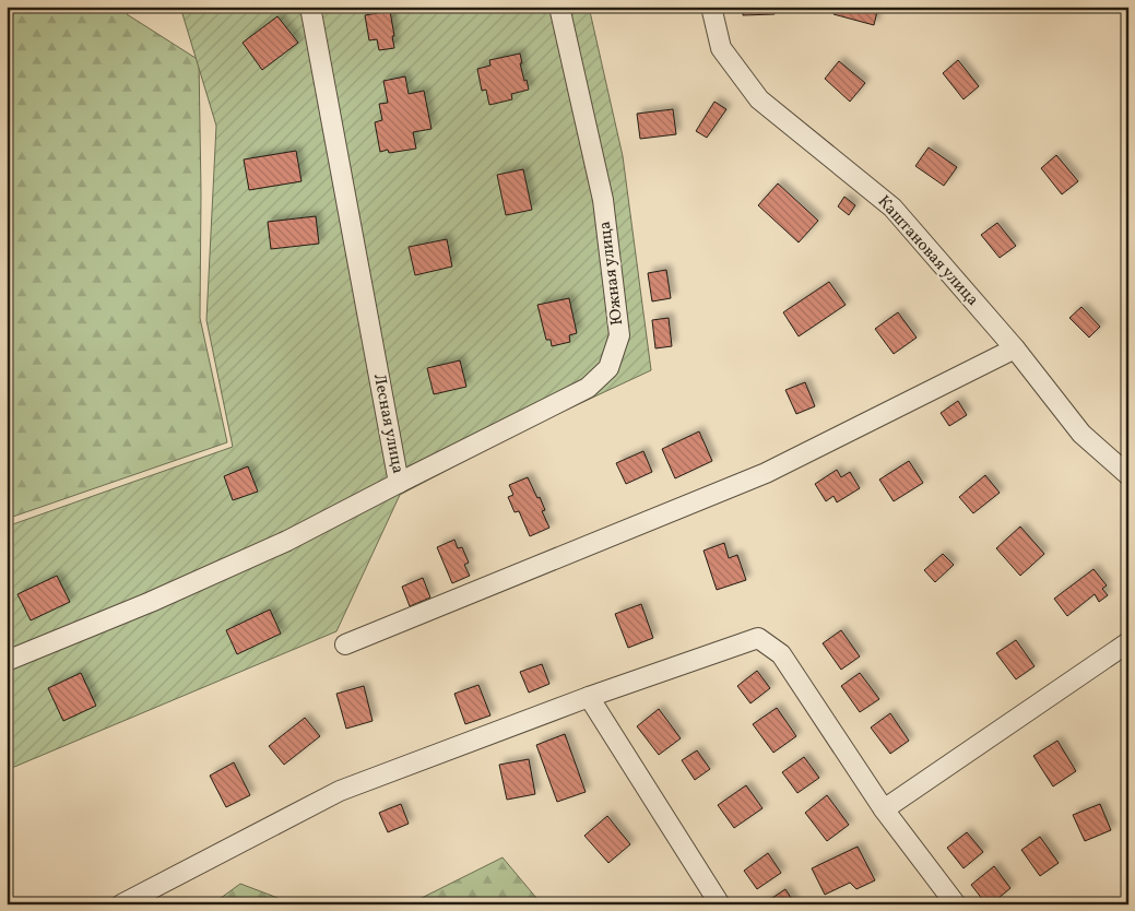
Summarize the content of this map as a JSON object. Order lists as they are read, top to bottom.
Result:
{
  "streets": {
    "street": ["Каштановая улица", "Южная улица", "Лесная улица"]
  },
  "crossings": [
    ["Южная улица", "Лесная улица"]
  ]
}
